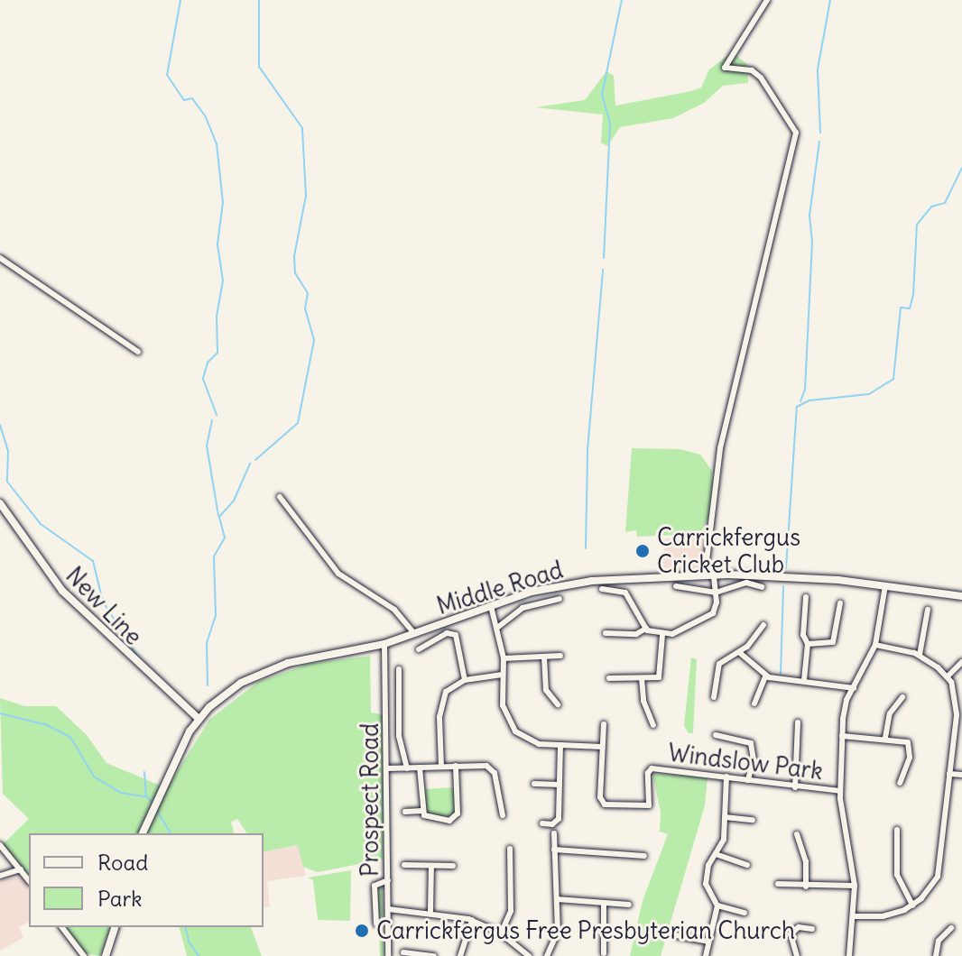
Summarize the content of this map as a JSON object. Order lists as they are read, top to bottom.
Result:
{
  "streets": {
    "main road": ["Middle Road", "New Line"],
    "street": ["Windslow Park", "Prospect Road"]
  },
  "crossings": [
    ["Middle Road", "New Line"],
    ["Middle Road", "Prospect Road"]
  ],
  "places": ["Carrickfergus Cricket Club", "Carrickfergus Free Presbyterian Church"],
  "legend": ["Road", "Park"]
}
